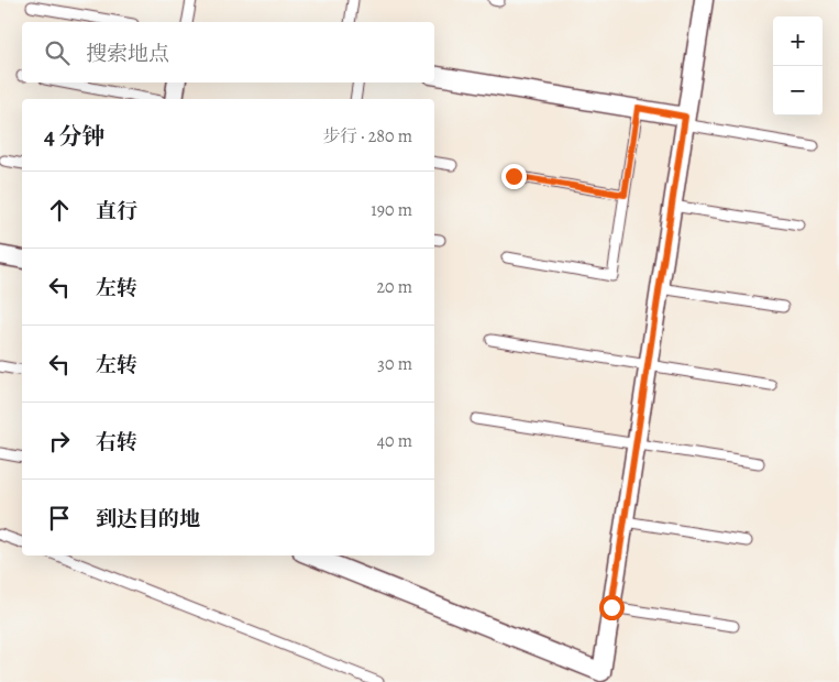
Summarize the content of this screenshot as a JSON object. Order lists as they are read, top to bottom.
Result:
{
  "page": {
    "map_buttons": ["+", "−"],
    "search": "搜索地点",
    "heading": ["4 分钟", "步行 · 280 m"],
    "list": [
      ["直行", "190 m"],
      ["左转", "20 m"],
      ["左转", "30 m"],
      ["右转", "40 m"],
      "到达目的地"
    ]
  }
}
